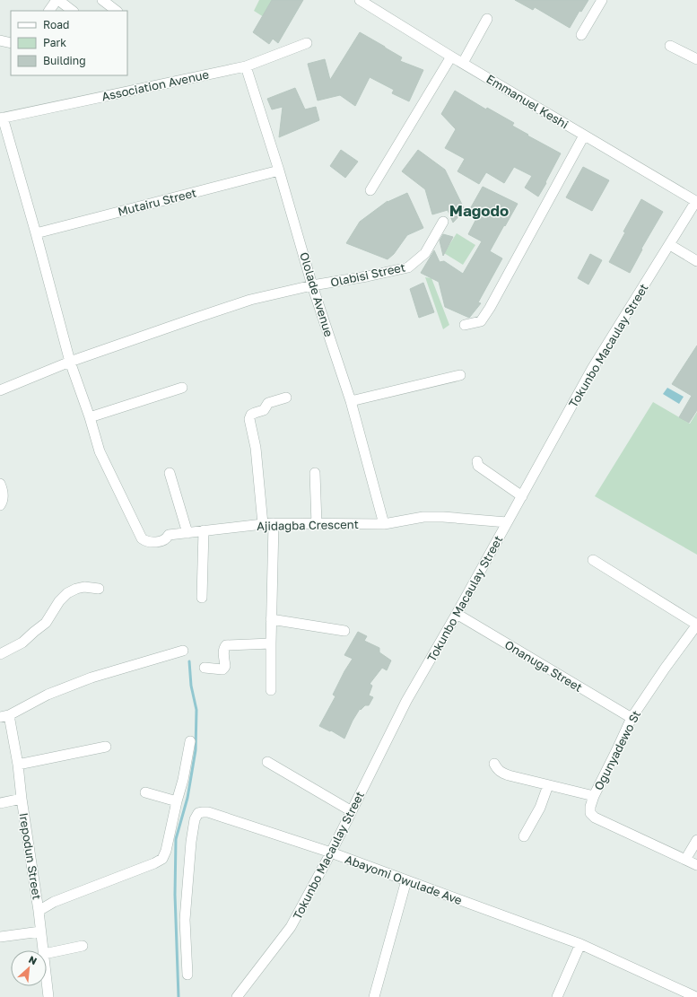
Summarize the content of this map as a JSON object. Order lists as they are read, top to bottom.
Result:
{
  "streets": {
    "street": [
      "Association Avenue",
      "Emmanuel Keshi",
      "Mutairu Street",
      "Olabisi Street",
      "Ololade Avenue",
      "Tokunbo Macaulay Street",
      "Ajidagba Crescent",
      "Onanuga Street",
      "Ogunyadewo St",
      "Irepodun Street",
      "Abayomi Owulade Ave"
    ]
  },
  "crossings": [
    ["Association Avenue", "Ololade Avenue"],
    ["Emmanuel Keshi", "Tokunbo Macaulay Street"],
    ["Mutairu Street", "Ololade Avenue"],
    ["Olabisi Street", "Ololade Avenue"],
    ["Ololade Avenue", "Ajidagba Crescent"],
    ["Tokunbo Macaulay Street", "Ajidagba Crescent"],
    ["Tokunbo Macaulay Street", "Onanuga Street"],
    ["Tokunbo Macaulay Street", "Abayomi Owulade Ave"],
    ["Onanuga Street", "Ogunyadewo St"]
  ],
  "districts": ["Magodo"],
  "legend": ["Road", "Park", "Building"],
  "north": "top right"
}
